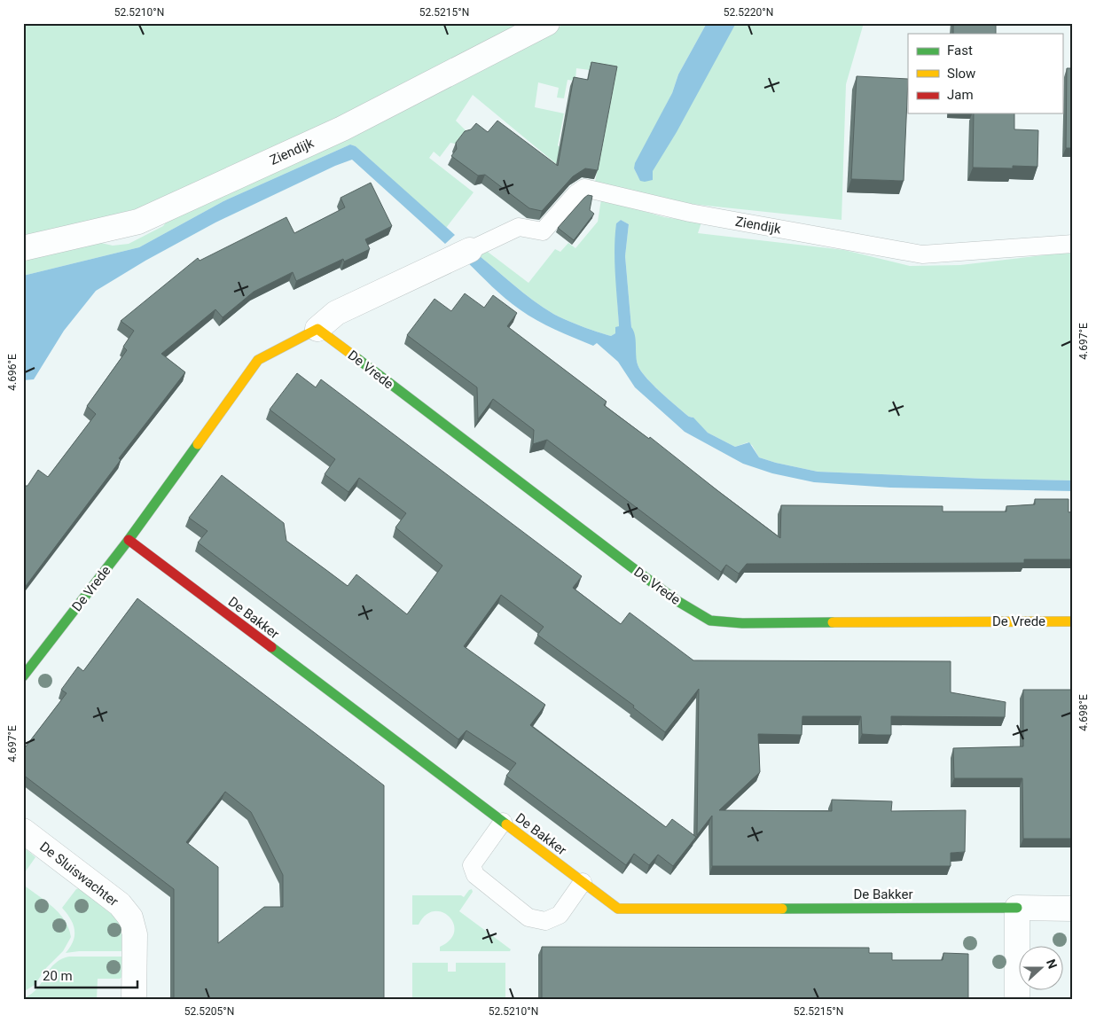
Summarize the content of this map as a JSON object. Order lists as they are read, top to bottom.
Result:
{
  "streets": {
    "street": [
      "Ziendijk",
      "De Vrede",
      "De Bakker",
      "De Sluiswachter"
    ]
  },
  "crossings": [
    ["Ziendijk", "De Vrede"],
    ["De Vrede", "De Bakker"]
  ],
  "legend": ["Fast", "Slow", "Jam"],
  "scale_bar": "20 m",
  "north": "right",
  "coordinates": [
    "52.5210°N",
    "52.5215°N",
    "52.5220°N",
    "4.697°E",
    "4.696°E",
    "4.698°E",
    "52.5205°N"
  ]
}
